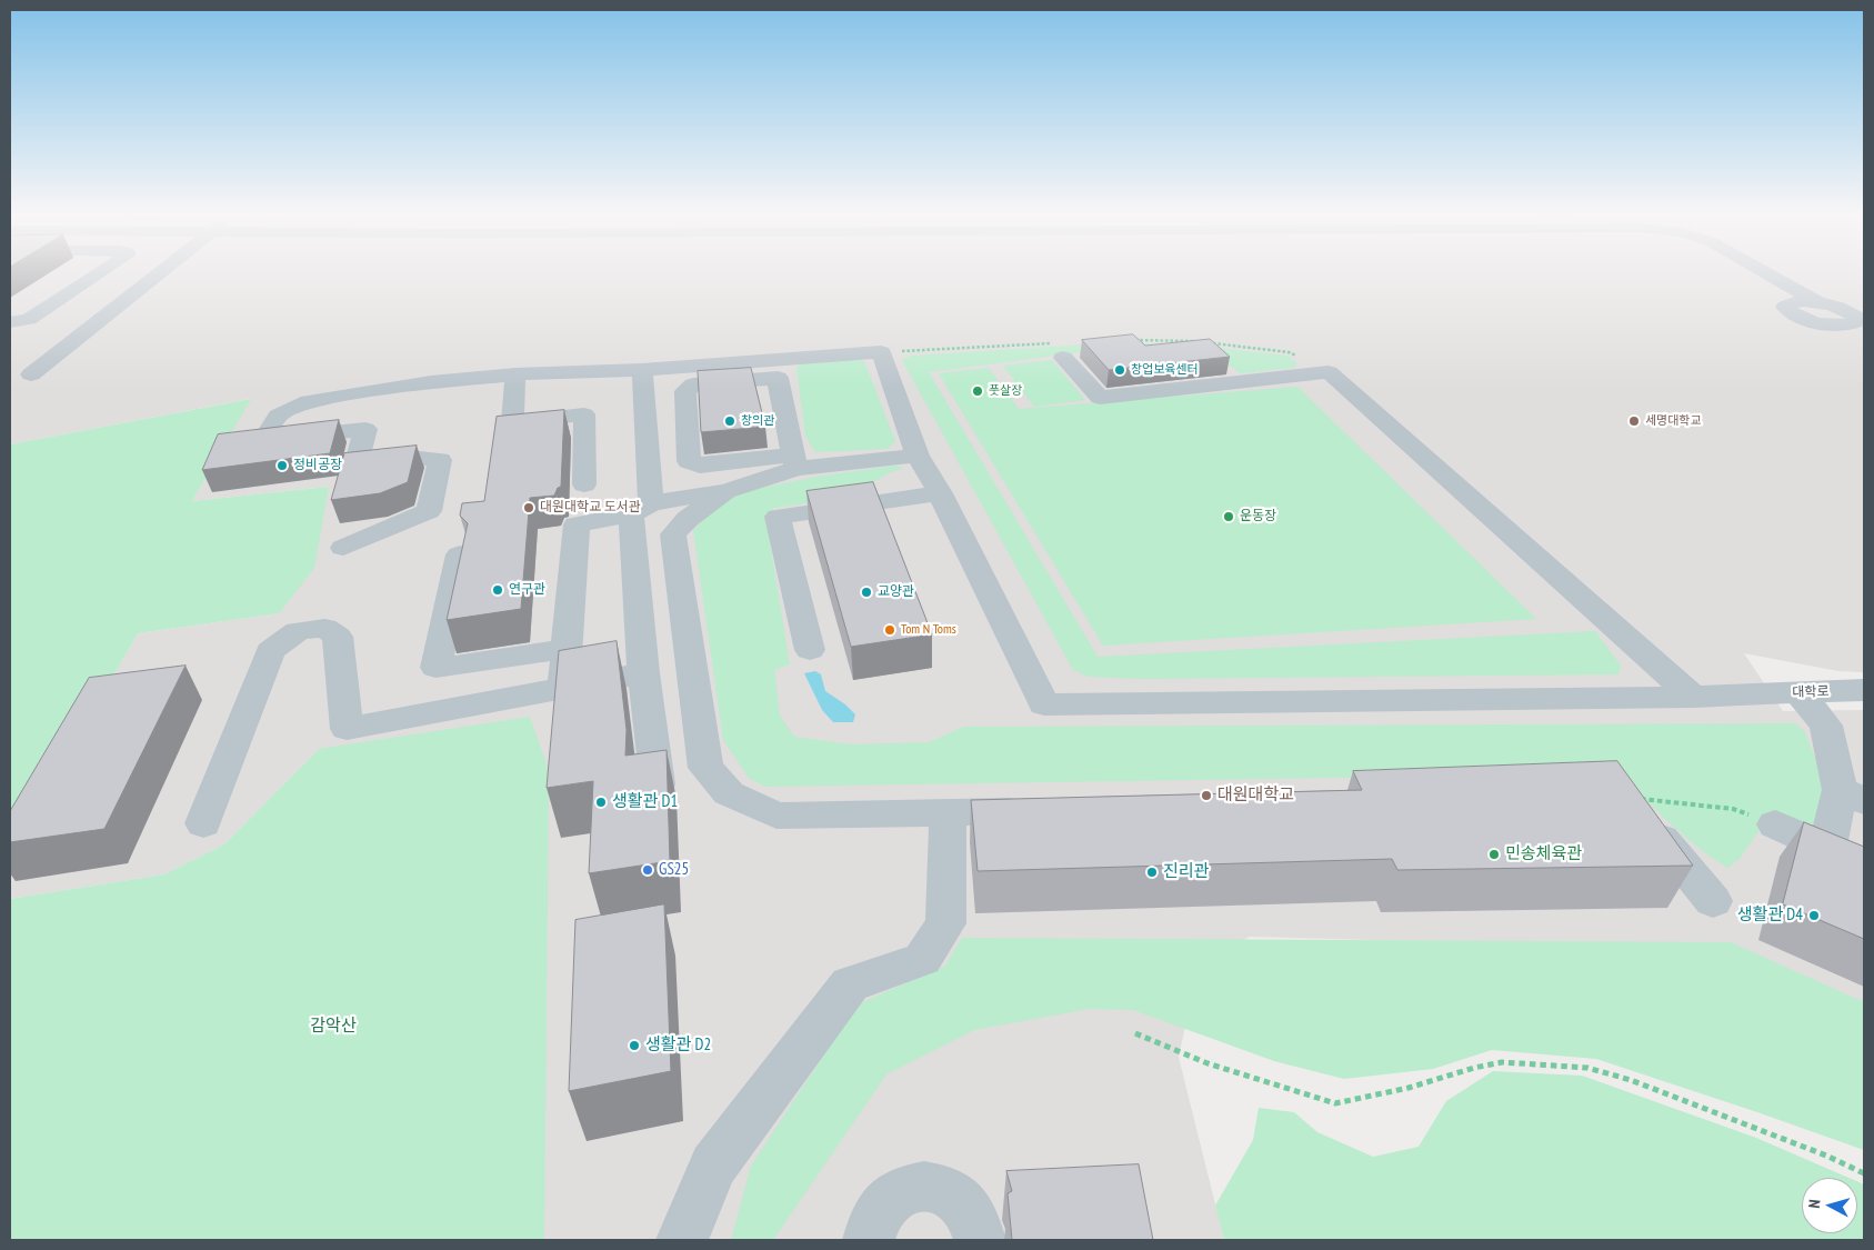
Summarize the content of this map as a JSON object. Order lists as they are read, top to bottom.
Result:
{
  "streets": {
    "street": ["대학로"]
  },
  "parks": ["감악산"],
  "places": [
    "창업보육센터",
    "풋살장",
    "창의관",
    "세명대학교",
    "정비공장",
    "대원대학교 도서관",
    "운동장",
    "연구관",
    "교양관",
    "Tom N Toms",
    "대원대학교",
    "생활관 D1",
    "민송체육관",
    "GS25",
    "진리관",
    "생활관 D4",
    "생활관 D2"
  ],
  "north": "left"
}
